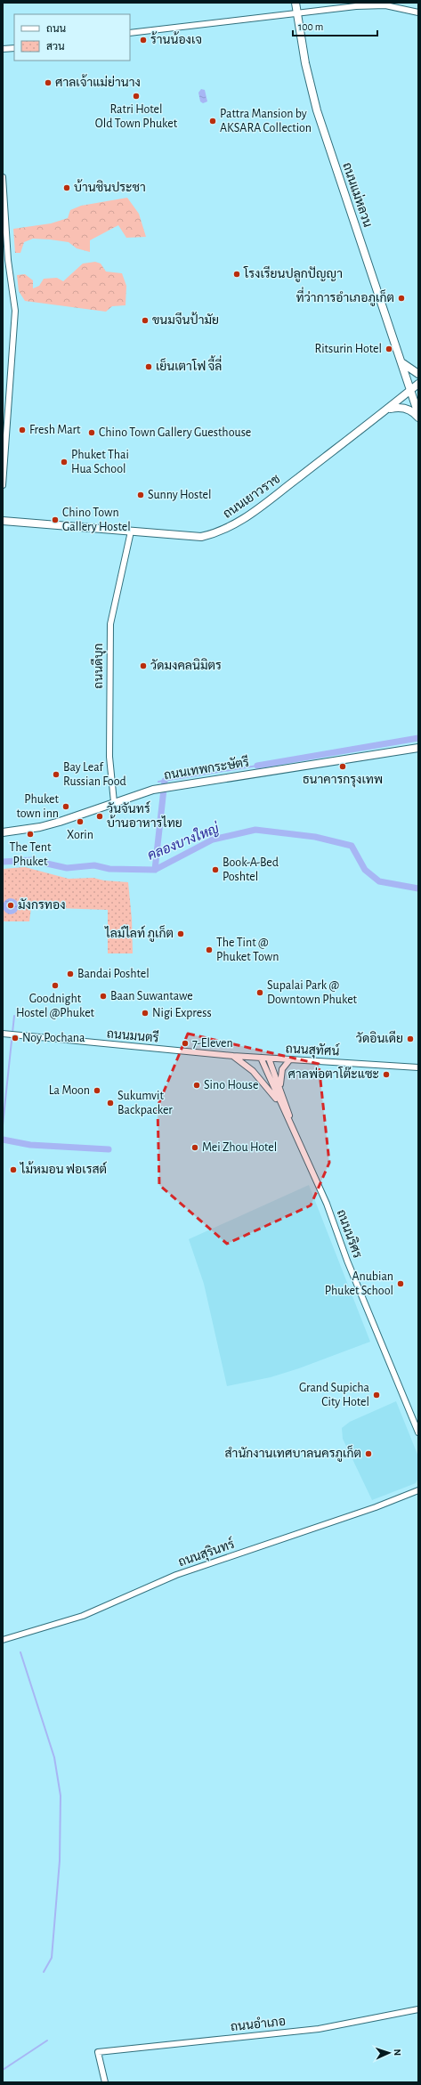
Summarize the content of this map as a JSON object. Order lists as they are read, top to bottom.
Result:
{
  "streets": {
    "main road": ["ถนนแม่หลวน", "ถนนเยาวราช", "ถนนเทพกระษัตรี"],
    "street": [
      "ถนนดีบุก",
      "ถนนมนตรี",
      "ถนนสุทัศน์",
      "ถนนนริศร",
      "ถนนสุรินทร์",
      "ถนนอำเภอ"
    ]
  },
  "crossings": [
    ["ถนนแม่หลวน", "ถนนเยาวราช"],
    ["ถนนเยาวราช", "ถนนดีบุก"],
    ["ถนนดีบุก", "ถนนเทพกระษัตรี"],
    ["ถนนมนตรี", "ถนนสุทัศน์"],
    ["ถนนมนตรี", "ถนนนริศร"],
    ["ถนนสุทัศน์", "ถนนนริศร"]
  ],
  "water": ["คลองบางใหญ่"],
  "places": [
    "ร้านน้องเจ",
    "ศาลเจ้าแม่ย่านาง",
    "Ratri Hotel Old Town Phuket",
    "Pattra Mansion by AKSARA Collection",
    "บ้านชินประชา",
    "โรงเรียนปลูกปัญญา",
    "ที่ว่าการอำเภอภูเก็ต",
    "ขนมจีนป้ามัย",
    "Ritsurin Hotel",
    "เย็นเตาโฟ จี้ลี่",
    "Fresh Mart",
    "Chino Town Gallery Guesthouse",
    "Phuket Thai Hua School",
    "Sunny Hostel",
    "Chino Town Gallery Hostel",
    "วัดมงคลนิมิตร",
    "ธนาคารกรุงเทพ",
    "Bay Leaf Russian Food",
    "Phuket town inn",
    "วันจันทร์ บ้านอาหารไทย",
    "Xorin",
    "The Tent Phuket",
    "Book-A-Bed Poshtel",
    "มังกรทอง",
    "ไลม์ไลท์ ภูเก็ต",
    "The Tint @ Phuket Town",
    "Bandai Poshtel",
    "Goodnight Hostel @Phuket",
    "Supalai Park @ Downtown Phuket",
    "Baan Suwantawe",
    "Nigi Express",
    "Noy Pochana",
    "วัดอินเดีย",
    "7-Eleven",
    "ศาลพ่อตาโต๊ะแซะ",
    "Sino House",
    "La Moon",
    "Sukumvit Backpacker",
    "Mei Zhou Hotel",
    "ไม้หมอน ฟอเรสต์",
    "Anubian Phuket School",
    "Grand Supicha City Hotel",
    "สำนักงานเทศบาลนครภูเก็ต"
  ],
  "legend": ["ถนน", "สวน"],
  "scale_bar": "100 m",
  "north": "right"
}
